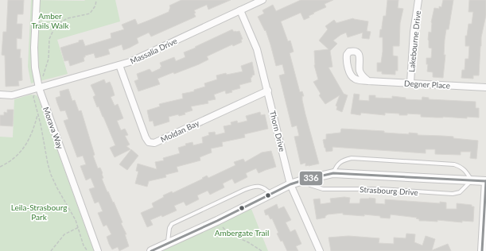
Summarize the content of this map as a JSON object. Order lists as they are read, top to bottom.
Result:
{
  "streets": {
    "street": [
      "Lakebourne Drive",
      "Massalia Drive",
      "Degner Place",
      "Morava Way",
      "Moldan Bay",
      "Thorn Drive",
      "Strasbourg Drive"
    ]
  },
  "crossings": [
    ["Lakebourne Drive", "Degner Place"],
    ["Massalia Drive", "Morava Way"],
    ["Massalia Drive", "Moldan Bay"],
    ["Massalia Drive", "Thorn Drive"],
    ["Moldan Bay", "Thorn Drive"],
    ["Thorn Drive", "Strasbourg Drive"]
  ],
  "parks": ["Amber Trails Walk", "Leila-Strasbourg Park", "Ambergate Trail"],
  "lines": ["transit line 336"]
}
